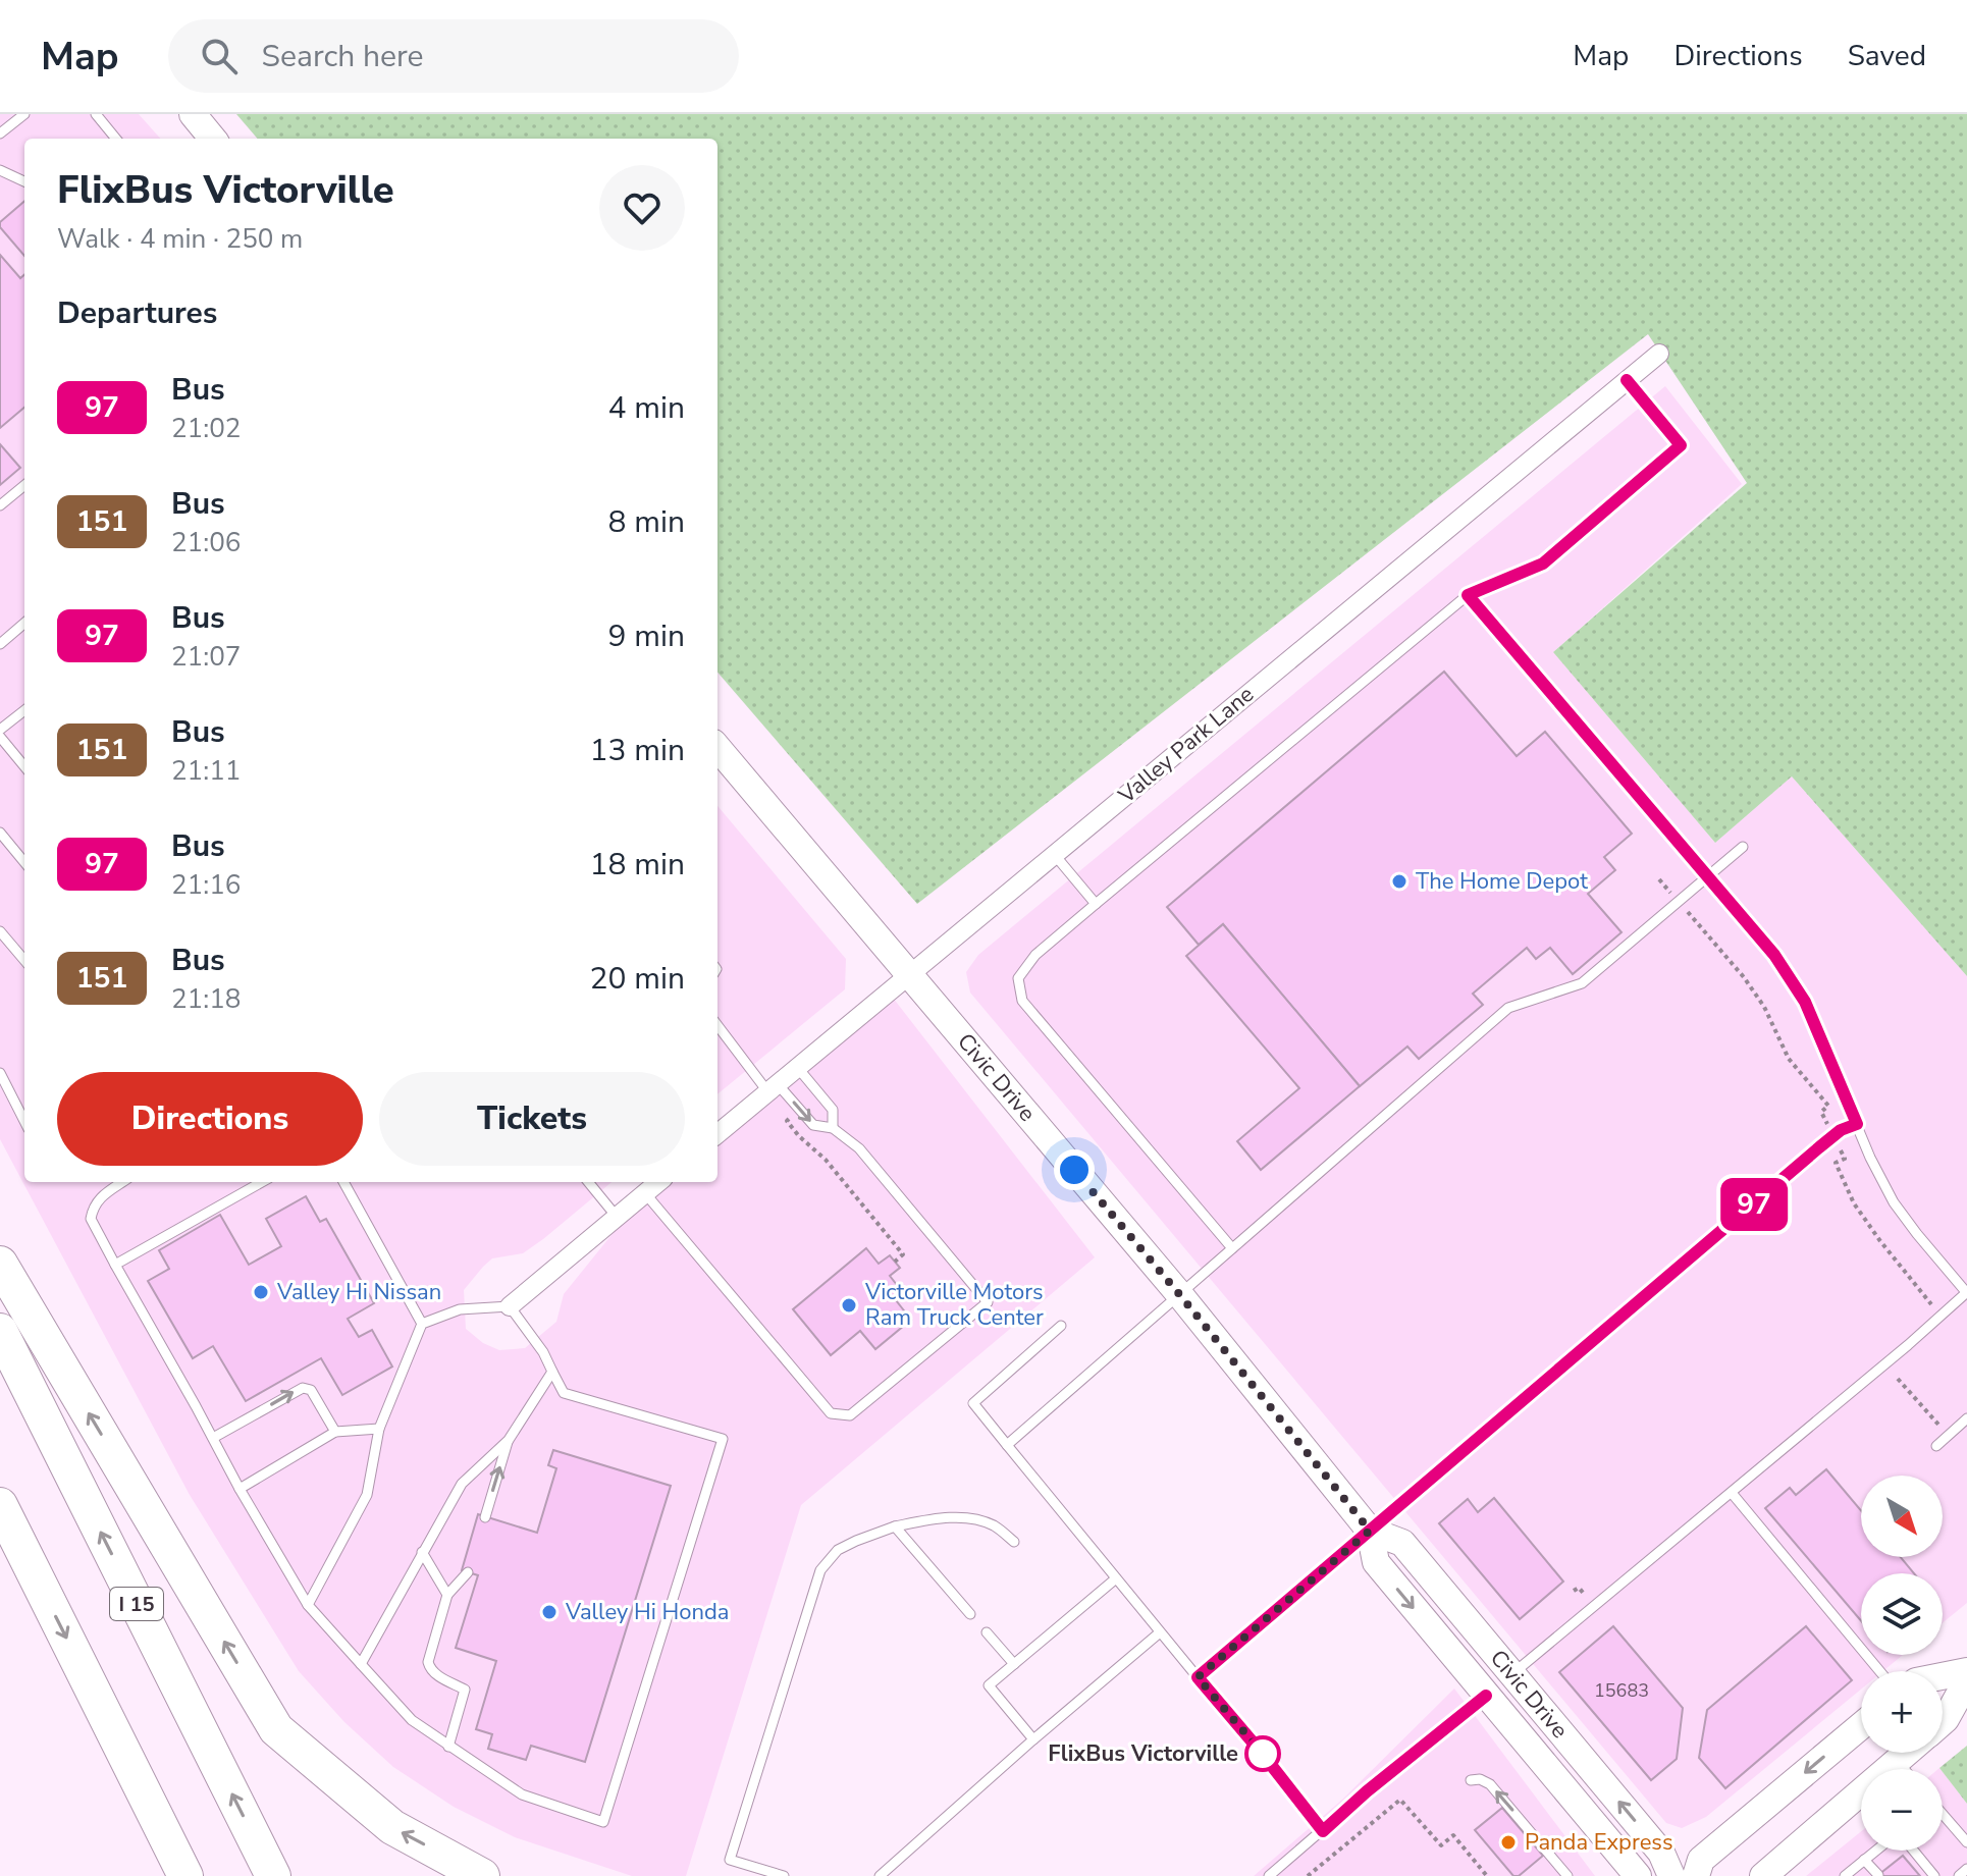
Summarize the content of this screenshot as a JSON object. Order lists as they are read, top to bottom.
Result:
{
  "streets": {
    "highway": ["I 15"],
    "street": ["Valley Park Lane", "Civic Drive"]
  },
  "crossings": [
    ["Valley Park Lane", "Civic Drive"]
  ],
  "places": [
    "The Home Depot",
    "Valley Hi Nissan",
    "Victorville Motors Ram Truck Center",
    "Valley Hi Honda",
    "FlixBus Victorville",
    "Panda Express"
  ],
  "lines": ["bus line 97"],
  "house_numbers": ["15683"],
  "north": "bottom right",
  "page": {
    "header": "Map",
    "search": "Search here",
    "nav": ["Map", "Directions", "Saved"],
    "on_map": "97",
    "heading": [
      ["FlixBus Victorville", "Walk · 4 min · 250 m"],
      "Departures"
    ],
    "list": [
      {
        "mark": "97",
        "name": "Bus",
        "note": "21:02",
        "value": "4 min"
      },
      {
        "mark": "151",
        "name": "Bus",
        "note": "21:06",
        "value": "8 min"
      },
      {
        "mark": "97",
        "name": "Bus",
        "note": "21:07",
        "value": "9 min"
      },
      {
        "mark": "151",
        "name": "Bus",
        "note": "21:11",
        "value": "13 min"
      },
      {
        "mark": "97",
        "name": "Bus",
        "note": "21:16",
        "value": "18 min"
      },
      {
        "mark": "151",
        "name": "Bus",
        "note": "21:18",
        "value": "20 min"
      }
    ],
    "buttons": ["Directions", "Tickets"],
    "map_buttons": ["+", "−"]
  }
}
